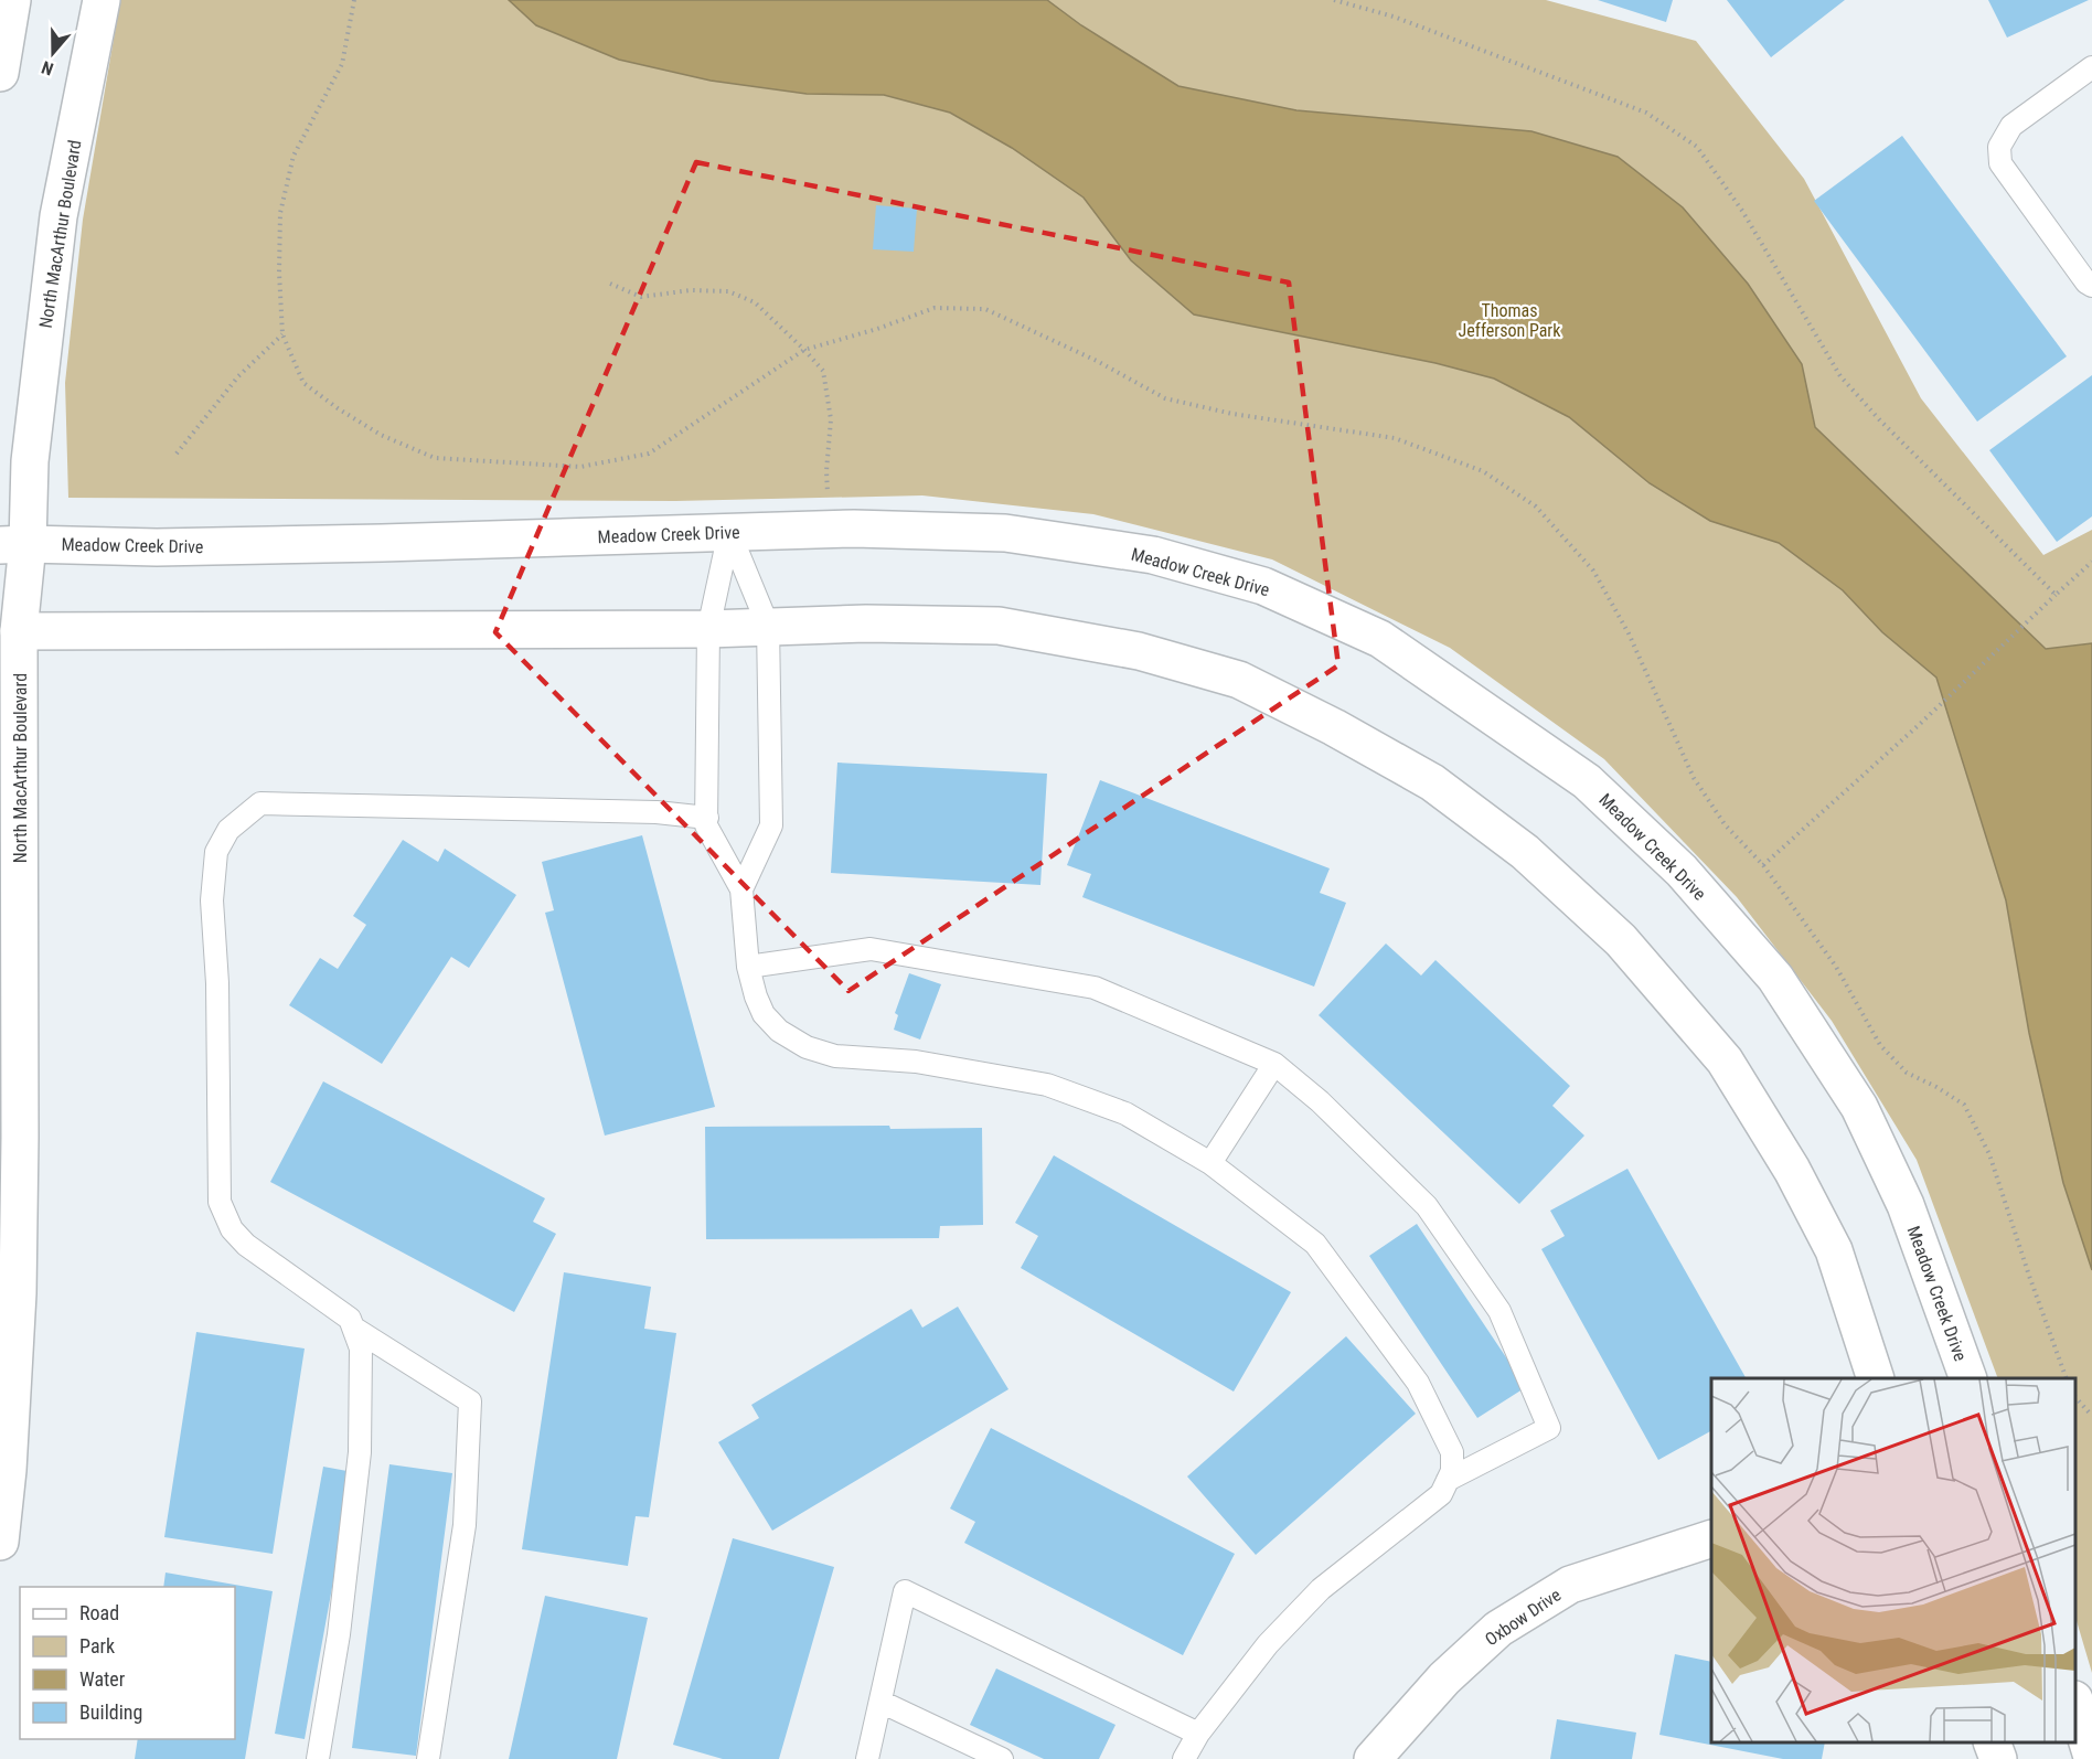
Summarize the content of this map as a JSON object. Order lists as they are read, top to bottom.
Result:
{
  "streets": {
    "street": ["North MacArthur Boulevard", "Meadow Creek Drive", "Oxbow Drive"]
  },
  "crossings": [
    ["North MacArthur Boulevard", "Meadow Creek Drive"]
  ],
  "parks": ["Thomas Jefferson Park"],
  "legend": [
    "Road",
    "Park",
    "Water",
    "Building"
  ],
  "north": "bottom"
}
